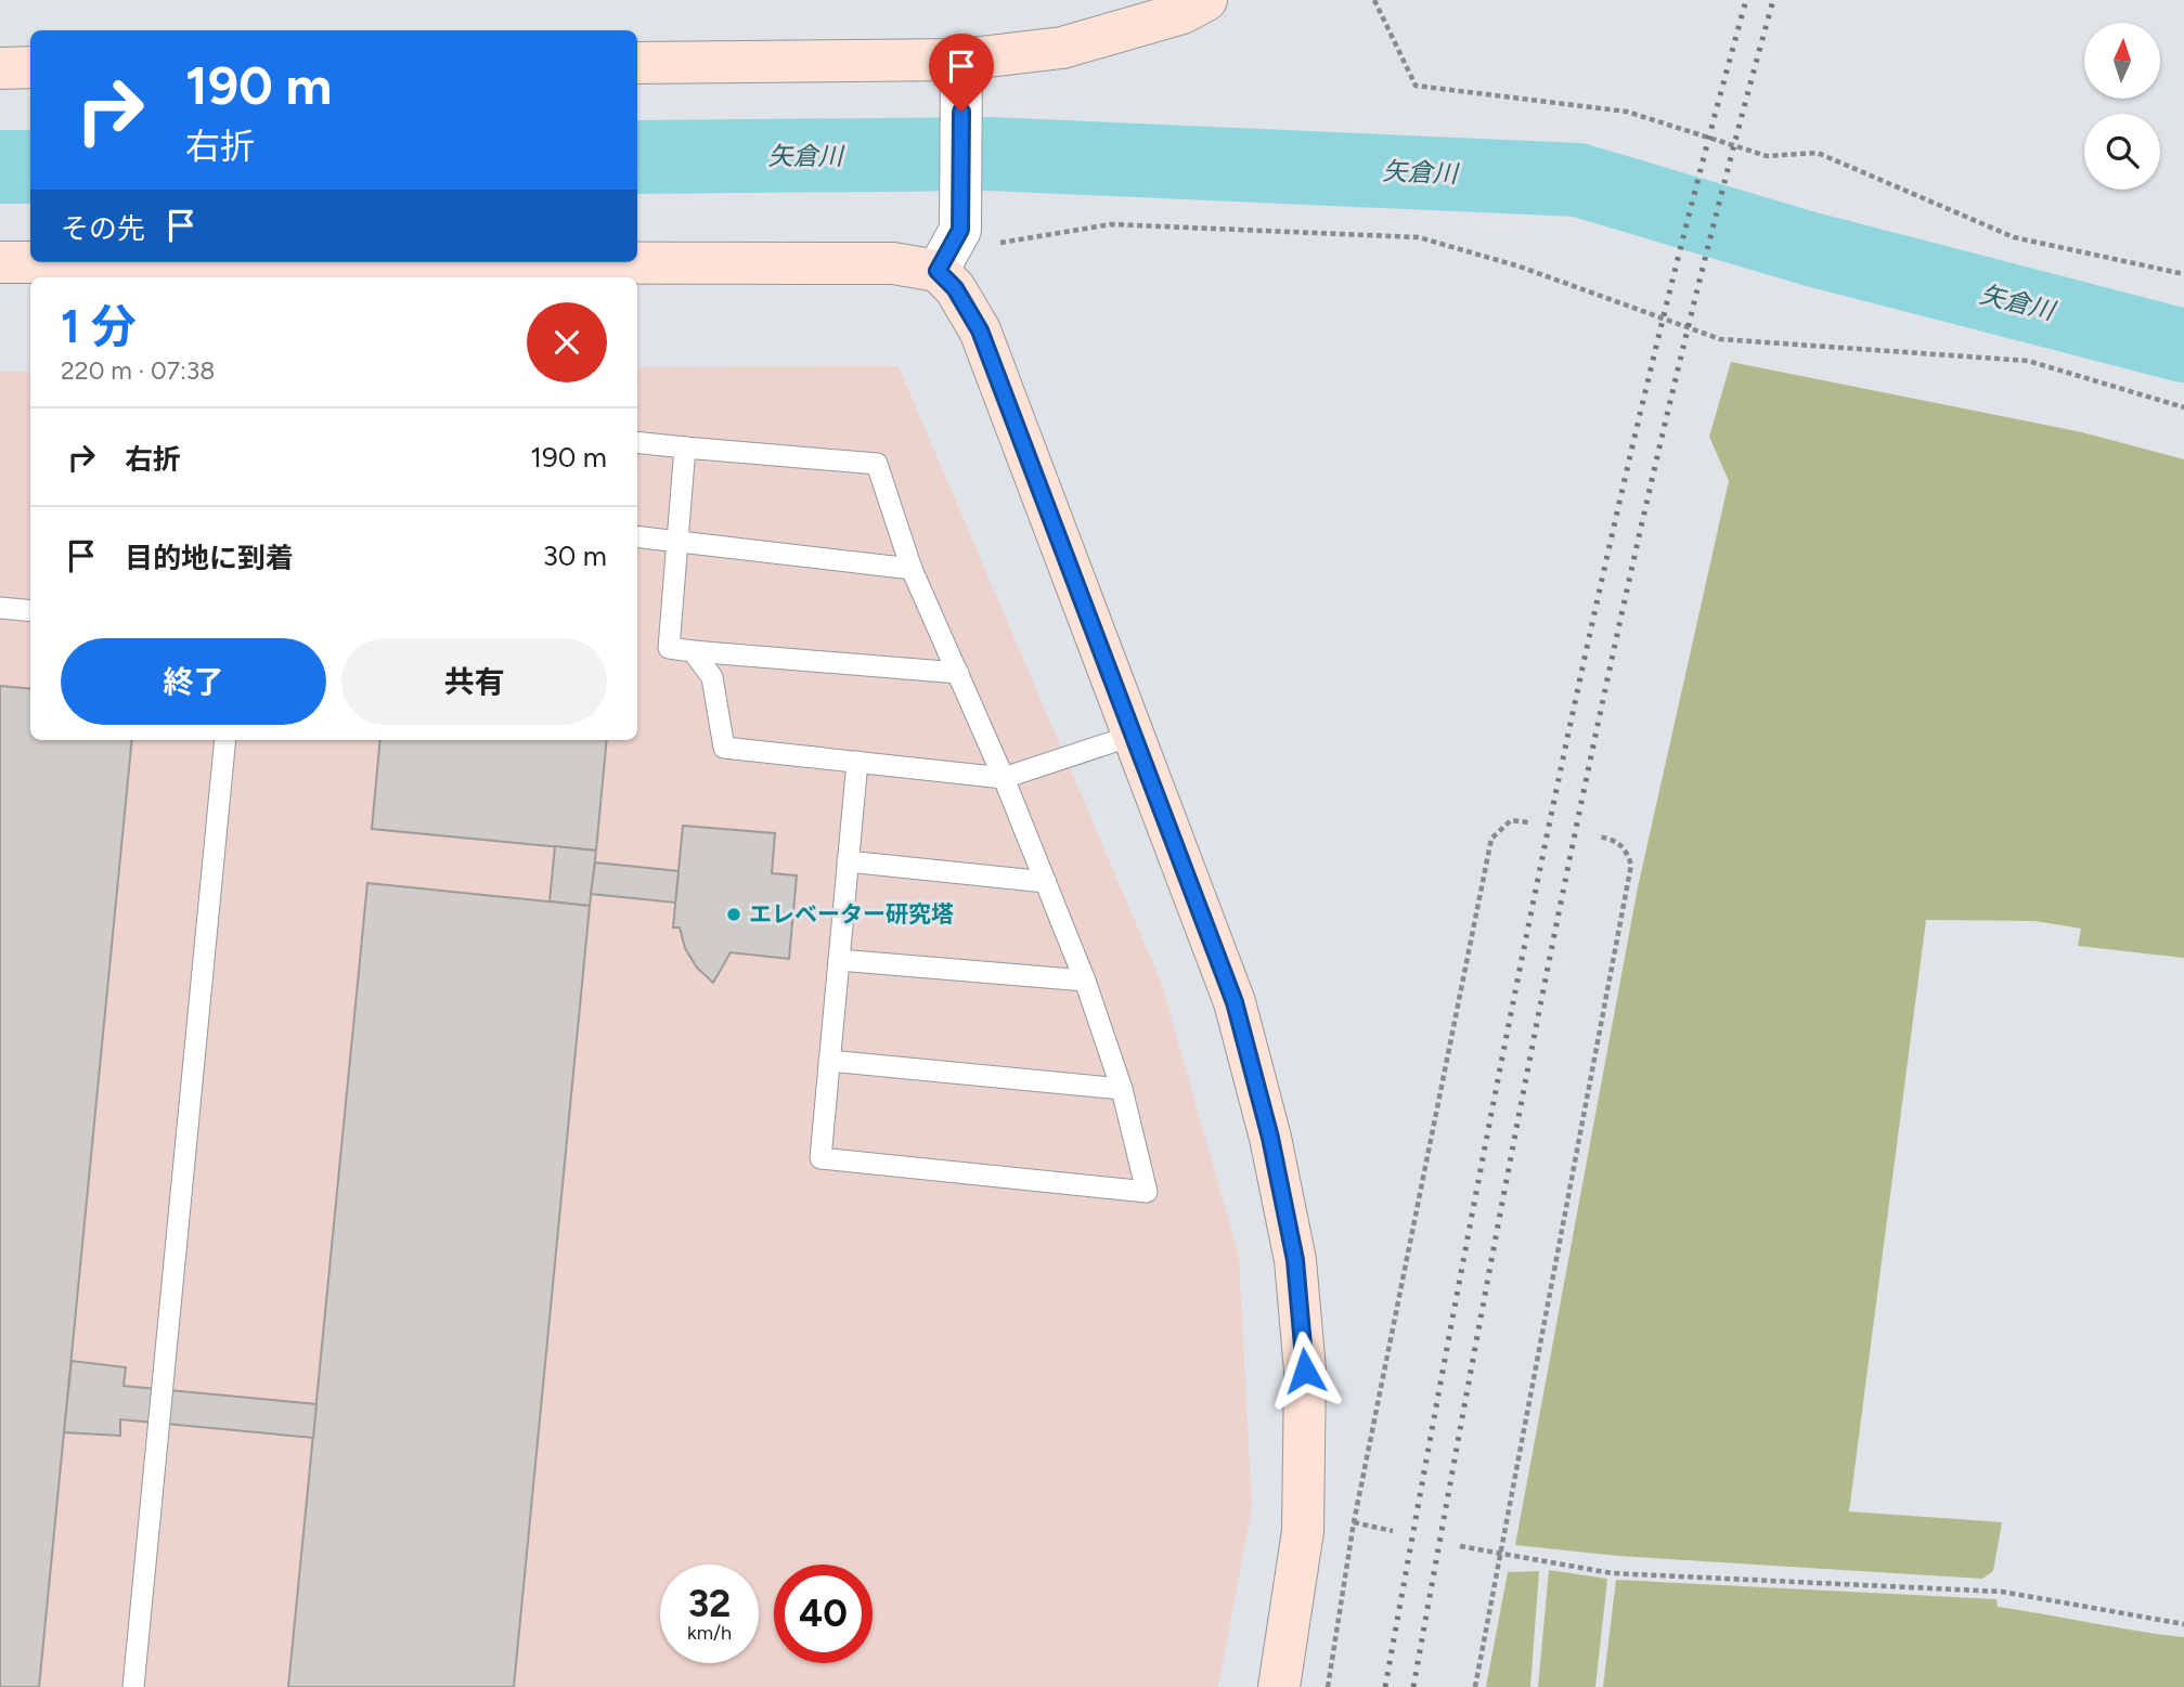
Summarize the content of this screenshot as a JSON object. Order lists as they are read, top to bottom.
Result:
{
  "water": ["矢倉川"],
  "places": ["エレベーター研究塔"],
  "north": "top",
  "page": {
    "turn": ["190 m", "右折"],
    "then": "その先",
    "heading": ["1 分", "220 m · 07:38"],
    "list": [
      {
        "name": "右折",
        "value": "190 m"
      },
      {
        "name": "目的地に到着",
        "value": "30 m"
      }
    ],
    "buttons": ["終了", "共有"],
    "speed": "32 km/h",
    "limit": "40"
  }
}
